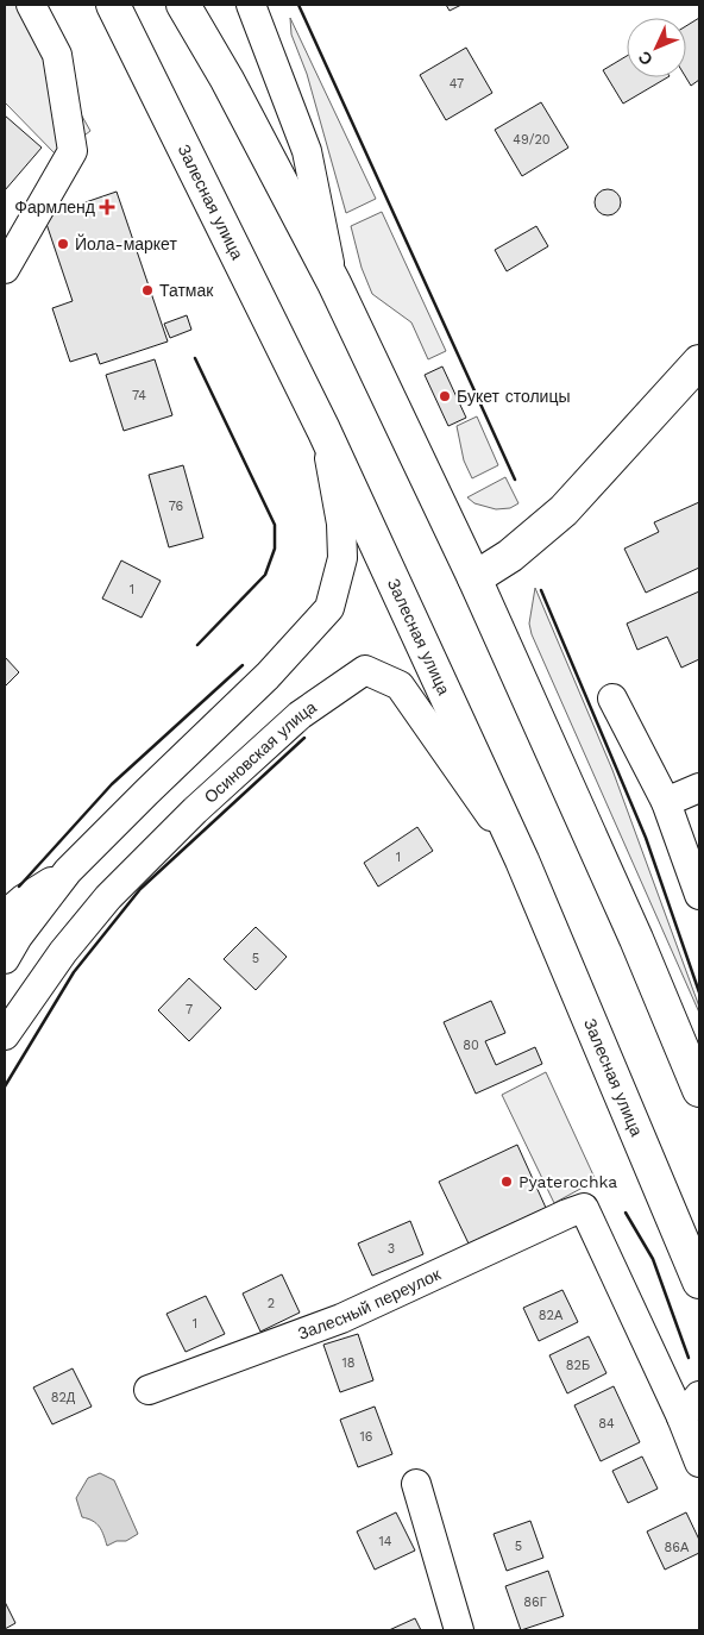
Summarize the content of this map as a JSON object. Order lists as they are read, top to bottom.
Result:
{
  "streets": {
    "main road": ["Залесная улица"],
    "street": ["Осиновская улица", "Залесный переулок"]
  },
  "crossings": [
    ["Залесная улица", "Осиновская улица"]
  ],
  "places": {
    "health": ["Фармленд"],
    "other": [
      "Йола-маркет",
      "Татмак",
      "Букет столицы",
      "Pyaterochka"
    ]
  },
  "house_numbers": [
    "47",
    "49/20",
    "74",
    "76",
    "1",
    "1",
    "5",
    "7",
    "80",
    "3",
    "2",
    "82А",
    "1",
    "18",
    "82Б",
    "82Д",
    "84",
    "16",
    "14",
    "5",
    "86А",
    "86Г"
  ],
  "north": "bottom left"
}
